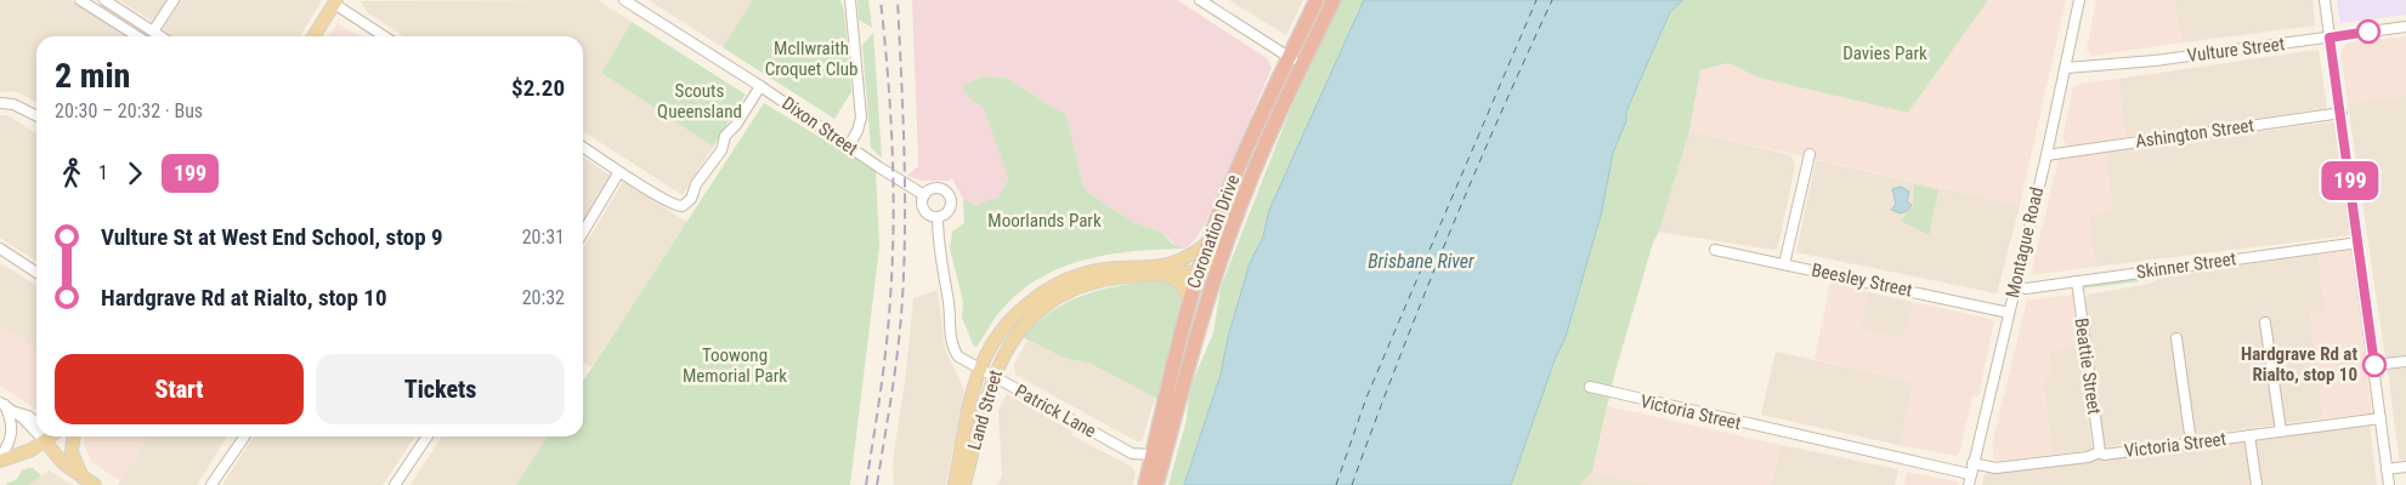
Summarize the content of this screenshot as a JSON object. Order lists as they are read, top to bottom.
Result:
{
  "streets": {
    "highway": ["Coronation Drive"],
    "main road": ["Land Street"],
    "street": [
      "Vulture Street",
      "Dixon Street",
      "Ashington Street",
      "Montague Road",
      "Skinner Street",
      "Beesley Street",
      "Beattie Street",
      "Patrick Lane",
      "Victoria Street"
    ]
  },
  "crossings": [
    ["Vulture Street", "Montague Road"],
    ["Dixon Street", "Patrick Lane"],
    ["Ashington Street", "Montague Road"],
    ["Coronation Drive", "Land Street"],
    ["Coronation Drive", "Patrick Lane"],
    ["Montague Road", "Skinner Street"],
    ["Montague Road", "Beesley Street"],
    ["Montague Road", "Victoria Street"],
    ["Skinner Street", "Beattie Street"],
    ["Beattie Street", "Victoria Street"],
    ["Land Street", "Patrick Lane"]
  ],
  "water": ["Brisbane River"],
  "parks": [
    "McIlwraith Croquet Club",
    "Davies Park",
    "Scouts Queensland",
    "Moorlands Park",
    "Toowong Memorial Park"
  ],
  "places": ["Hardgrave Rd at Rialto, stop 10"],
  "lines": ["bus line 199"],
  "page": {
    "on_map": "199",
    "heading": ["2 min", "20:30 – 20:32 · Bus", "$2.20"],
    "legs": ["1", "199"],
    "list": [
      {
        "name": "Vulture St at West End School, stop 9",
        "value": "20:31"
      },
      {
        "name": "Hardgrave Rd at Rialto, stop 10",
        "value": "20:32"
      }
    ],
    "buttons": ["Start", "Tickets"]
  }
}
